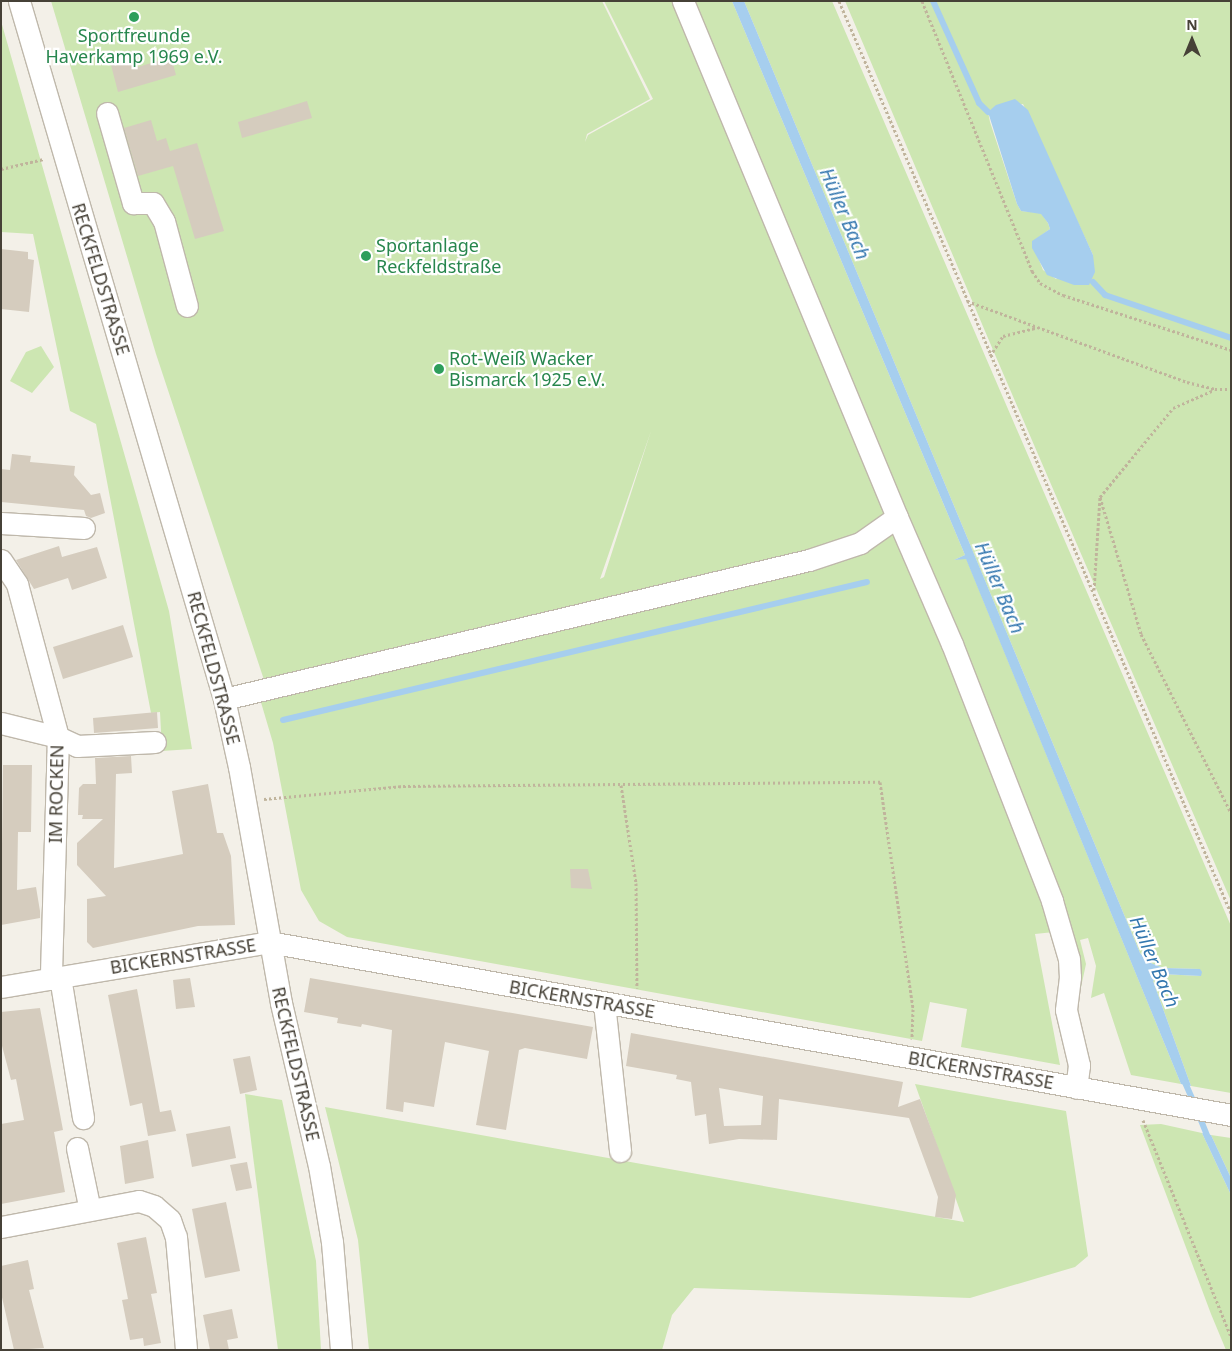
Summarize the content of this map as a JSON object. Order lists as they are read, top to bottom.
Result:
{
  "streets": {
    "street": ["RECKFELDSTRASSE", "IM ROCKEN", "BICKERNSTRASSE"]
  },
  "crossings": [
    ["RECKFELDSTRASSE", "BICKERNSTRASSE"],
    ["IM ROCKEN", "BICKERNSTRASSE"]
  ],
  "water": ["Hüller Bach"],
  "places": ["Sportfreunde Haverkamp 1969 e.V.", "Sportanlage Reckfeldstraße", "Rot-Weiß Wacker Bismarck 1925 e.V."],
  "north": "top"
}
